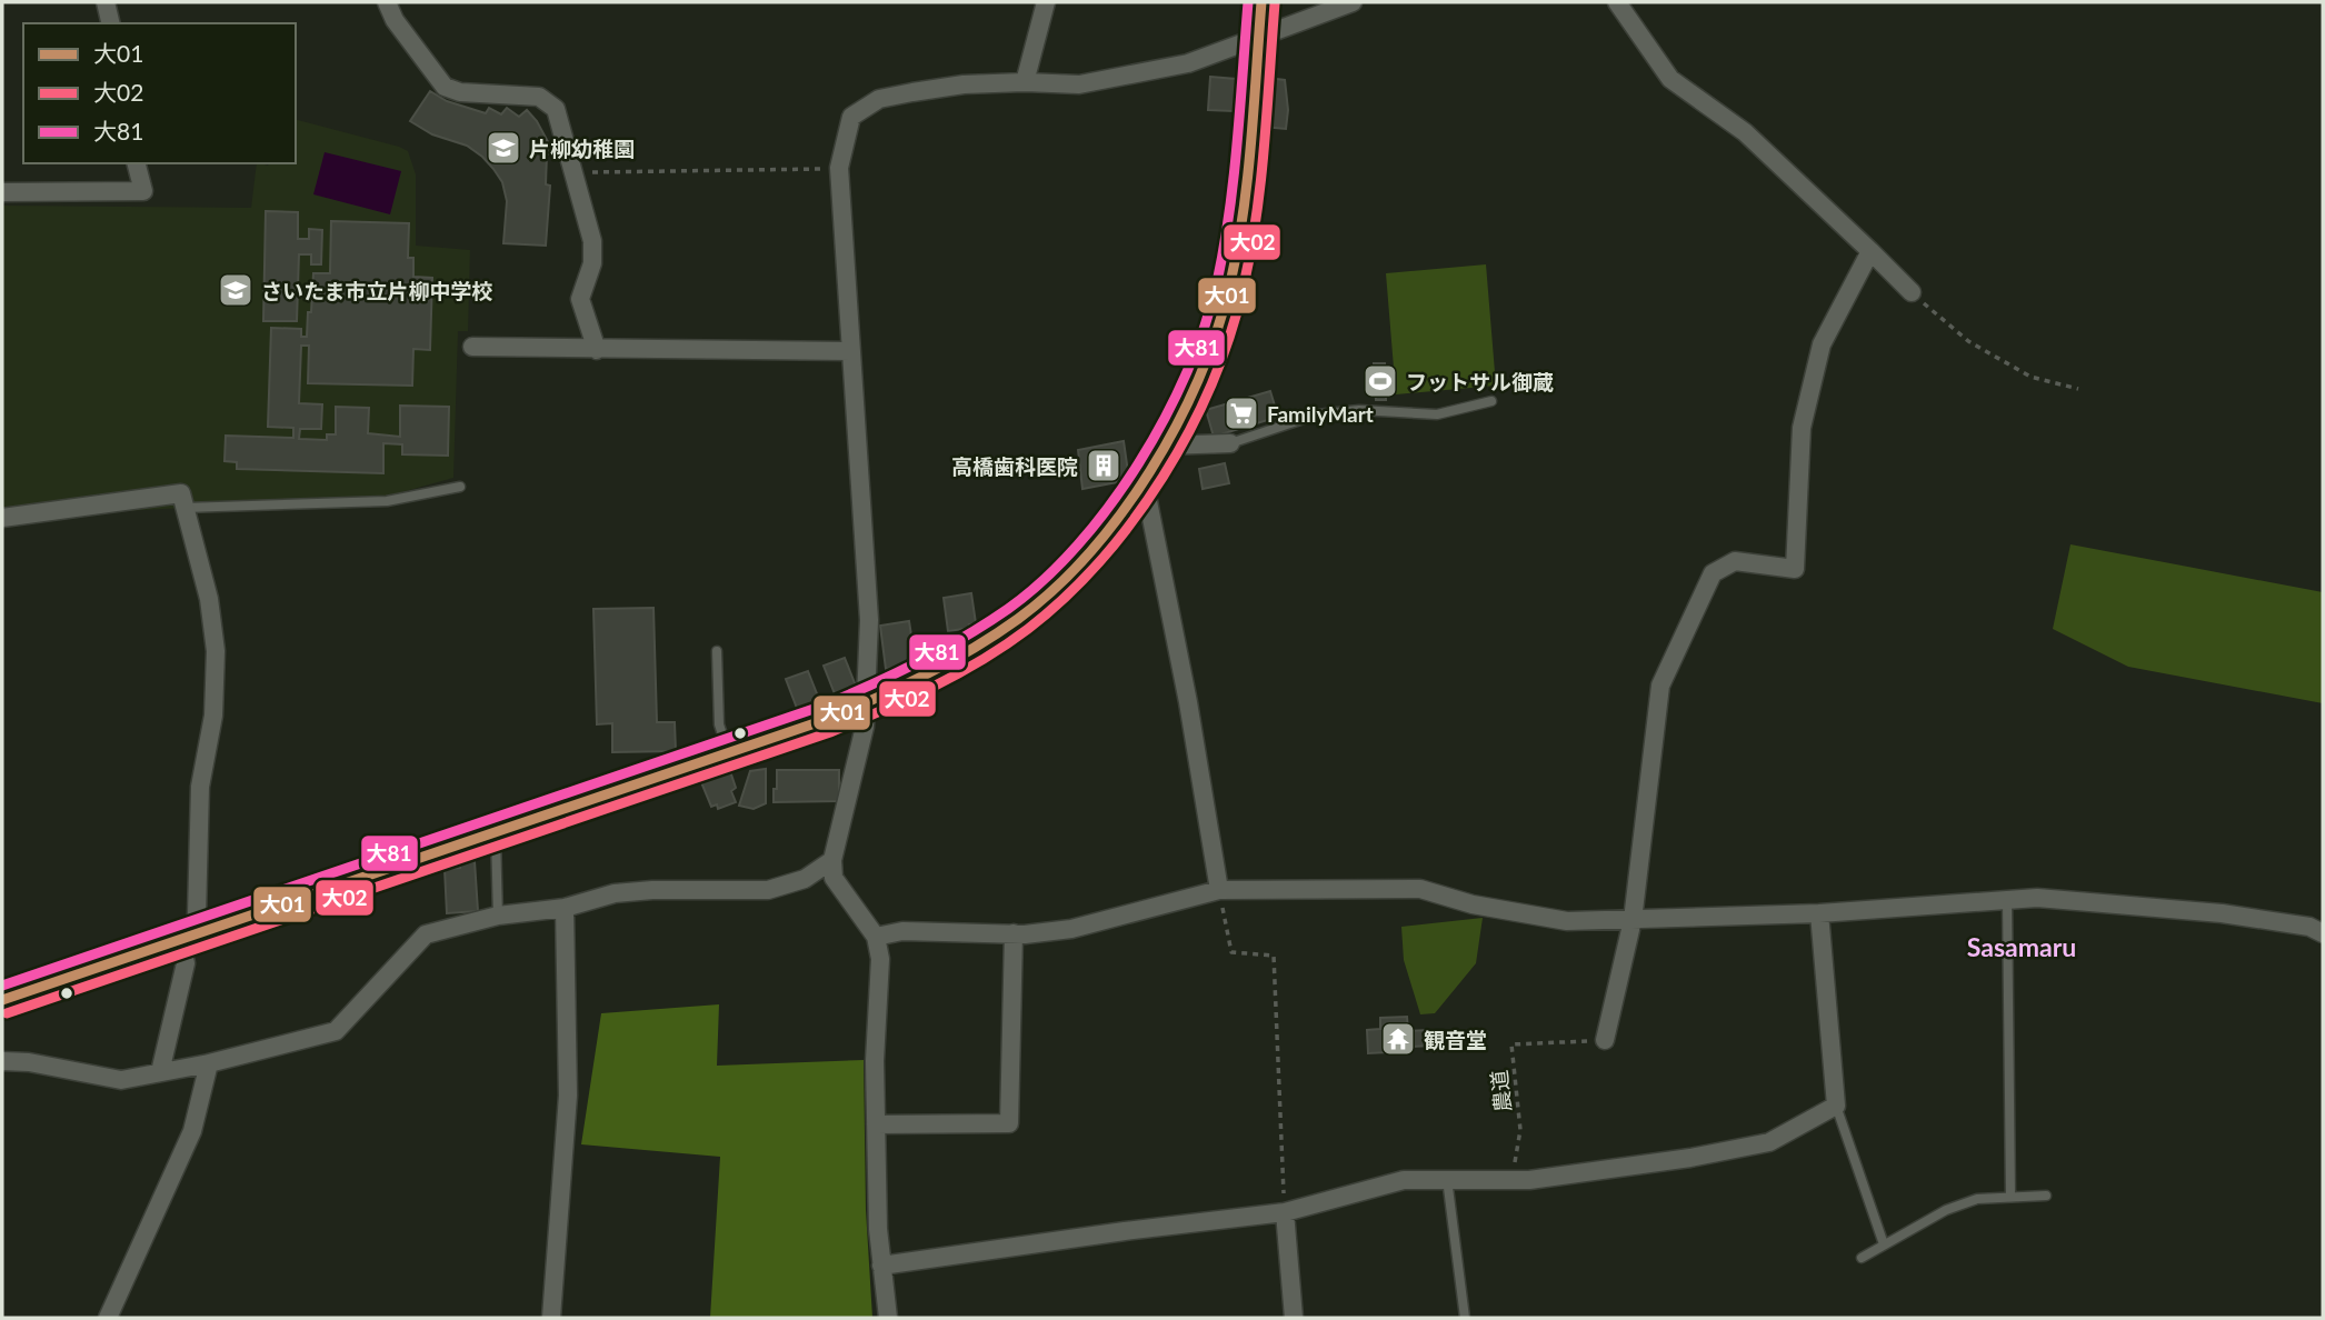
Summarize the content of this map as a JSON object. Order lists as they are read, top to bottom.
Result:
{
  "streets": {
    "path": ["農道"]
  },
  "districts": ["Sasamaru"],
  "places": {
    "school or university": ["片柳幼稚園", "さいたま市立片柳中学校"],
    "sports": ["フットサル御蔵"],
    "supermarket": ["FamilyMart"],
    "building": ["高橋歯科医院"],
    "temple": ["観音堂"]
  },
  "lines": ["transit line 大01", "transit line 大81", "transit line 大02"],
  "legend": ["大01", "大02", "大81"]
}
